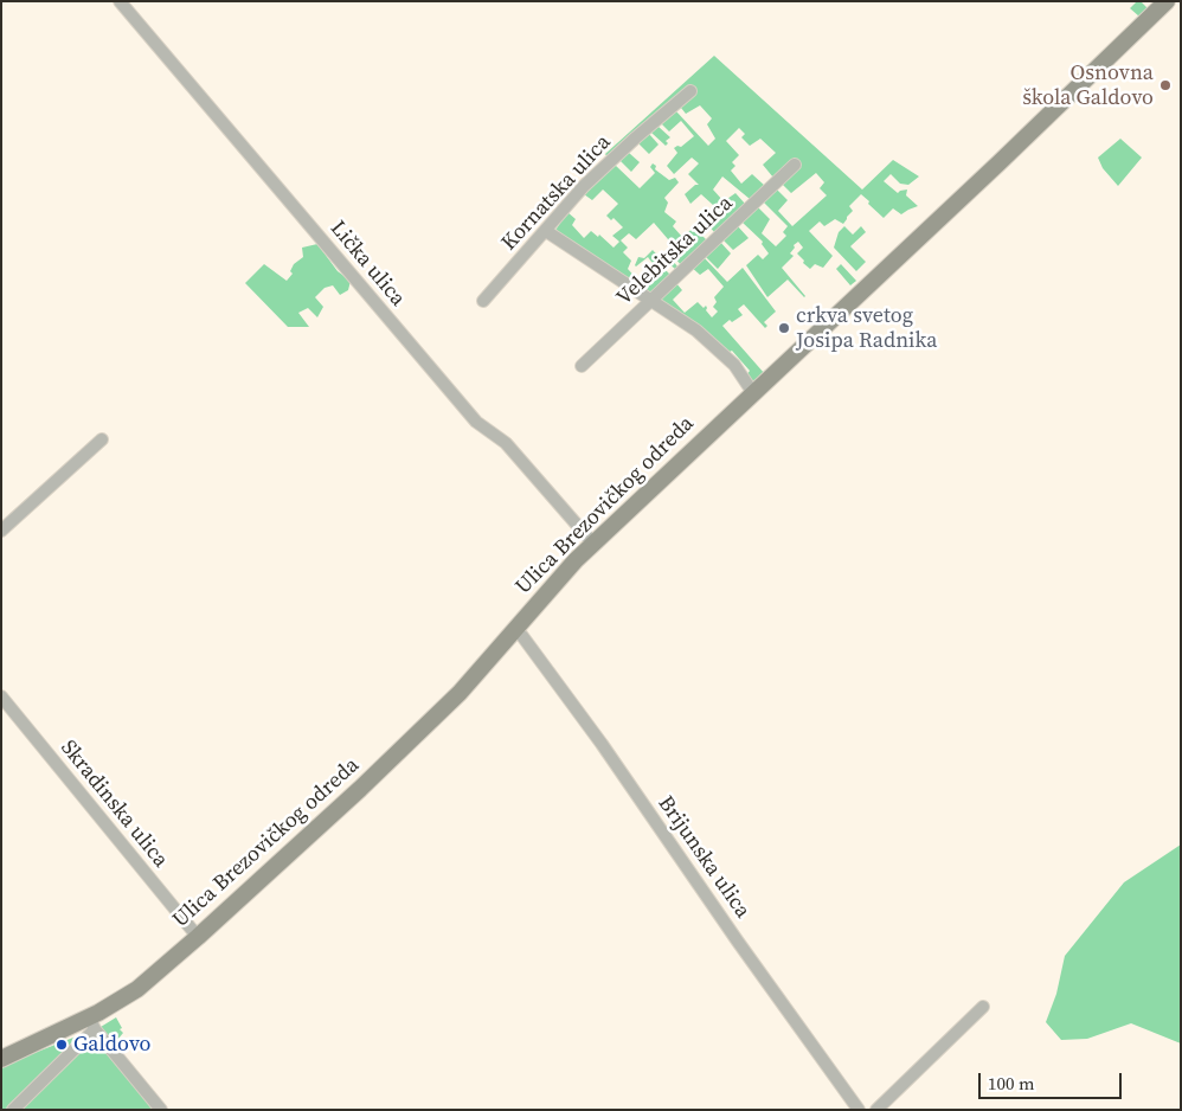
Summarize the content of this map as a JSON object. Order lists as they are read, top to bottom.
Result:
{
  "streets": {
    "main road": ["Ulica Brezovičkog odreda"],
    "street": [
      "Kornatska ulica",
      "Velebitska ulica",
      "Lička ulica",
      "Skradinska ulica",
      "Brijunska ulica"
    ]
  },
  "crossings": [
    ["Lička ulica", "Ulica Brezovičkog odreda"],
    ["Ulica Brezovičkog odreda", "Skradinska ulica"],
    ["Ulica Brezovičkog odreda", "Brijunska ulica"]
  ],
  "places": ["Osnovna škola Galdovo", "crkva svetog Josipa Radnika", "Galdovo"],
  "scale_bar": "100 m"
}
